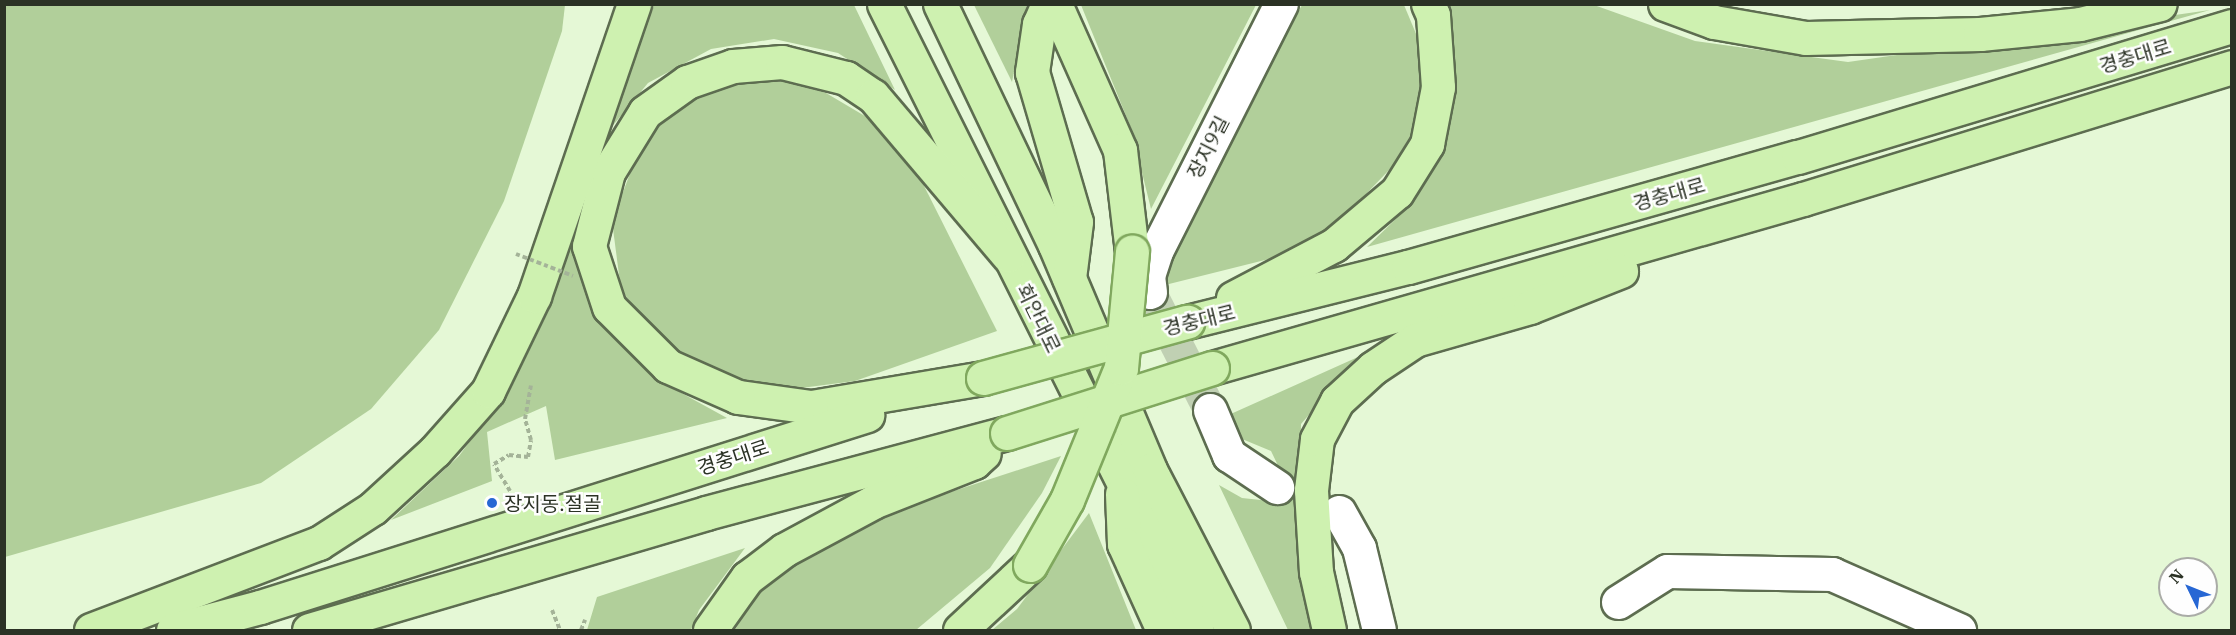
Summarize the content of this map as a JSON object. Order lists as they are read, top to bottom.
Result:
{
  "streets": {
    "main road": ["경충대로", "회안대로"],
    "street": ["장지9길"]
  },
  "places": ["장지동.절골"],
  "north": "top left"
}
